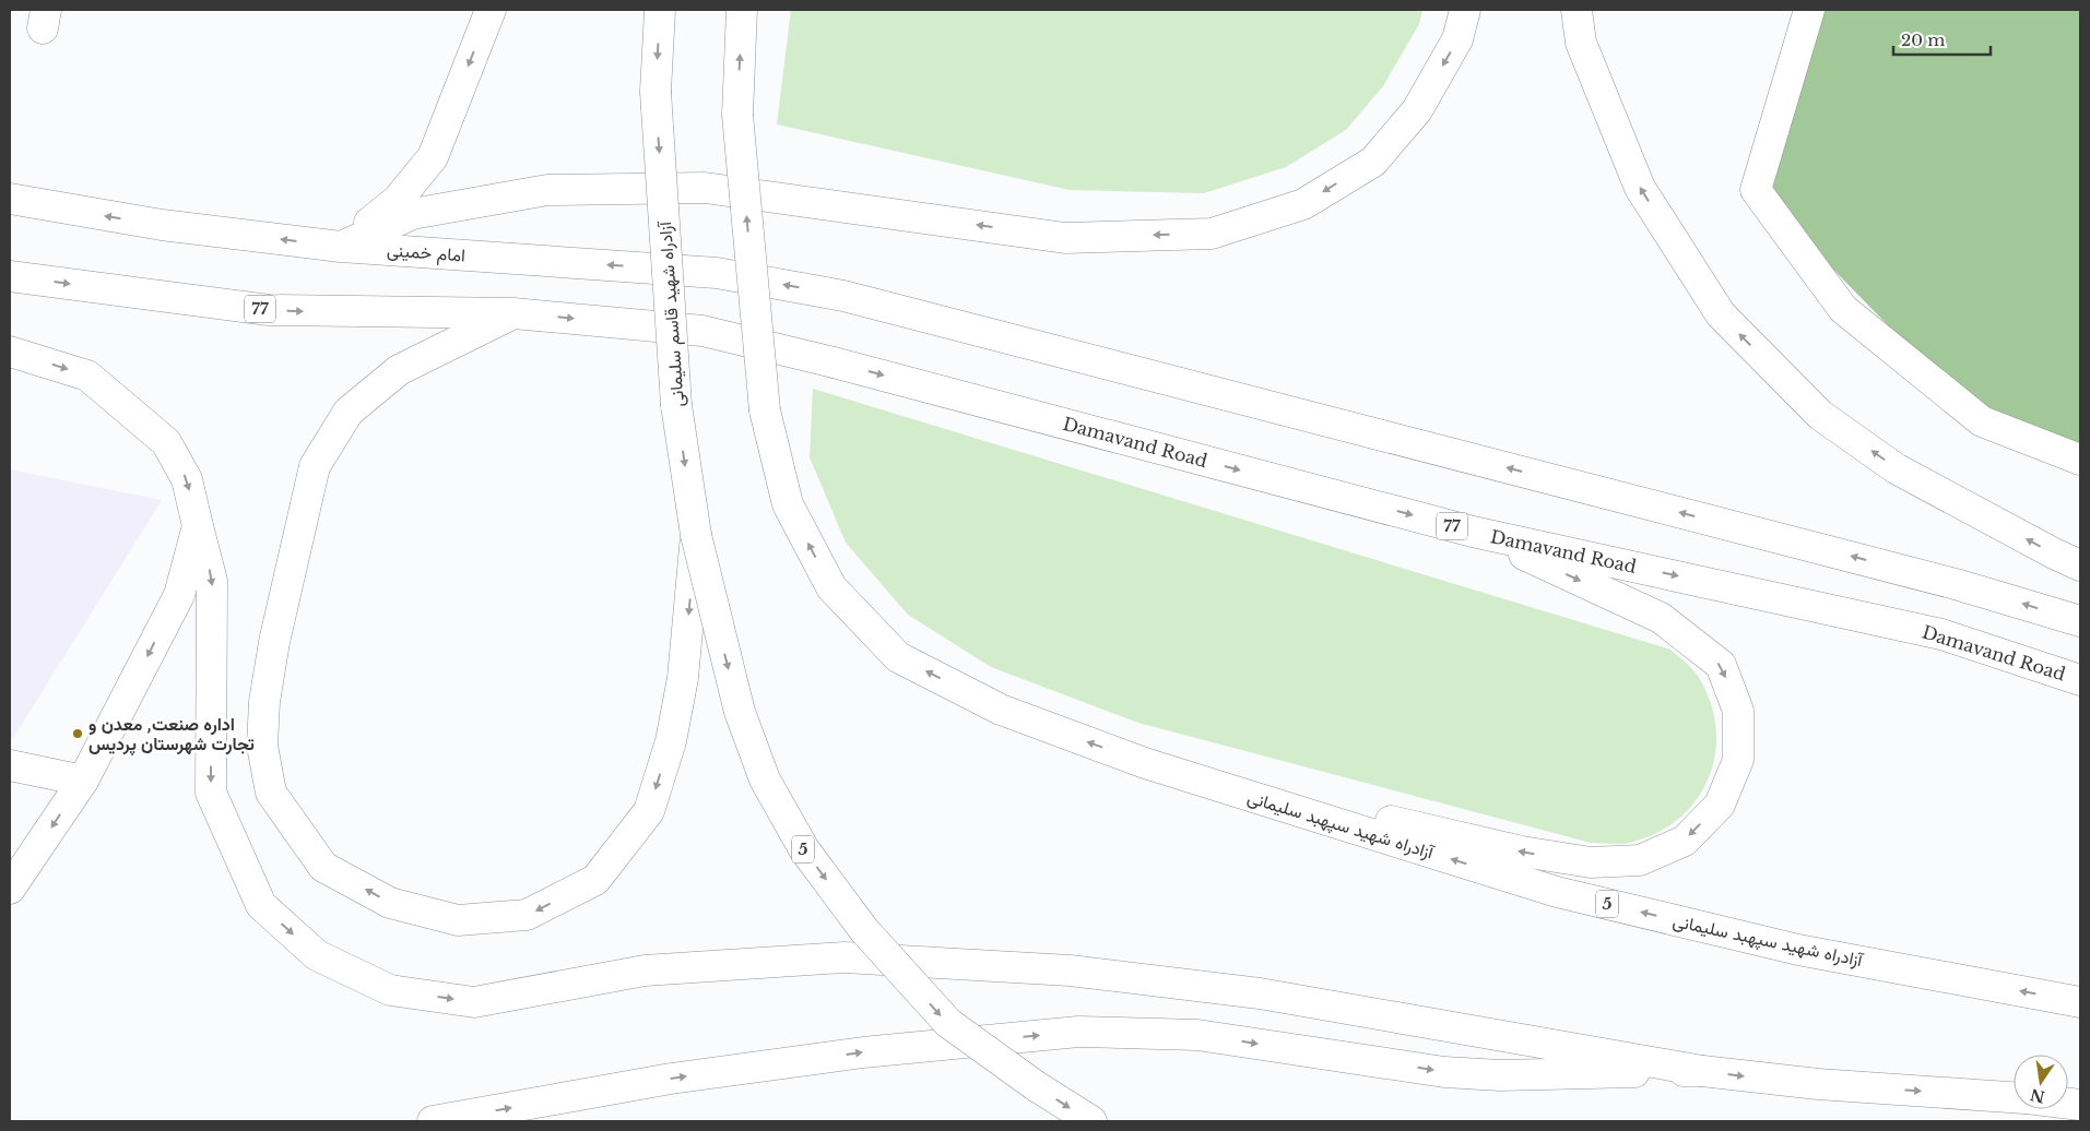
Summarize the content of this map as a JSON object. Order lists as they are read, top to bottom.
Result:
{
  "streets": {
    "main road": [
      "امام خمینی",
      "77",
      "آزادراه شهید قاسم سلیمانی",
      "Damavand Road",
      "آزادراه شهید سپهبد سلیمانی",
      "5"
    ]
  },
  "crossings": [
    ["77", "Damavand Road"],
    ["آزادراه شهید قاسم سلیمانی", "5"]
  ],
  "one_way": [
    "امام خمینی",
    "آزادراه شهید قاسم سلیمانی",
    "Damavand Road",
    "آزادراه شهید سپهبد سلیمانی"
  ],
  "places": ["اداره صنعت٬ معدن و تجارت شهرستان پردیس"],
  "scale_bar": "20 m",
  "north": "bottom"
}
